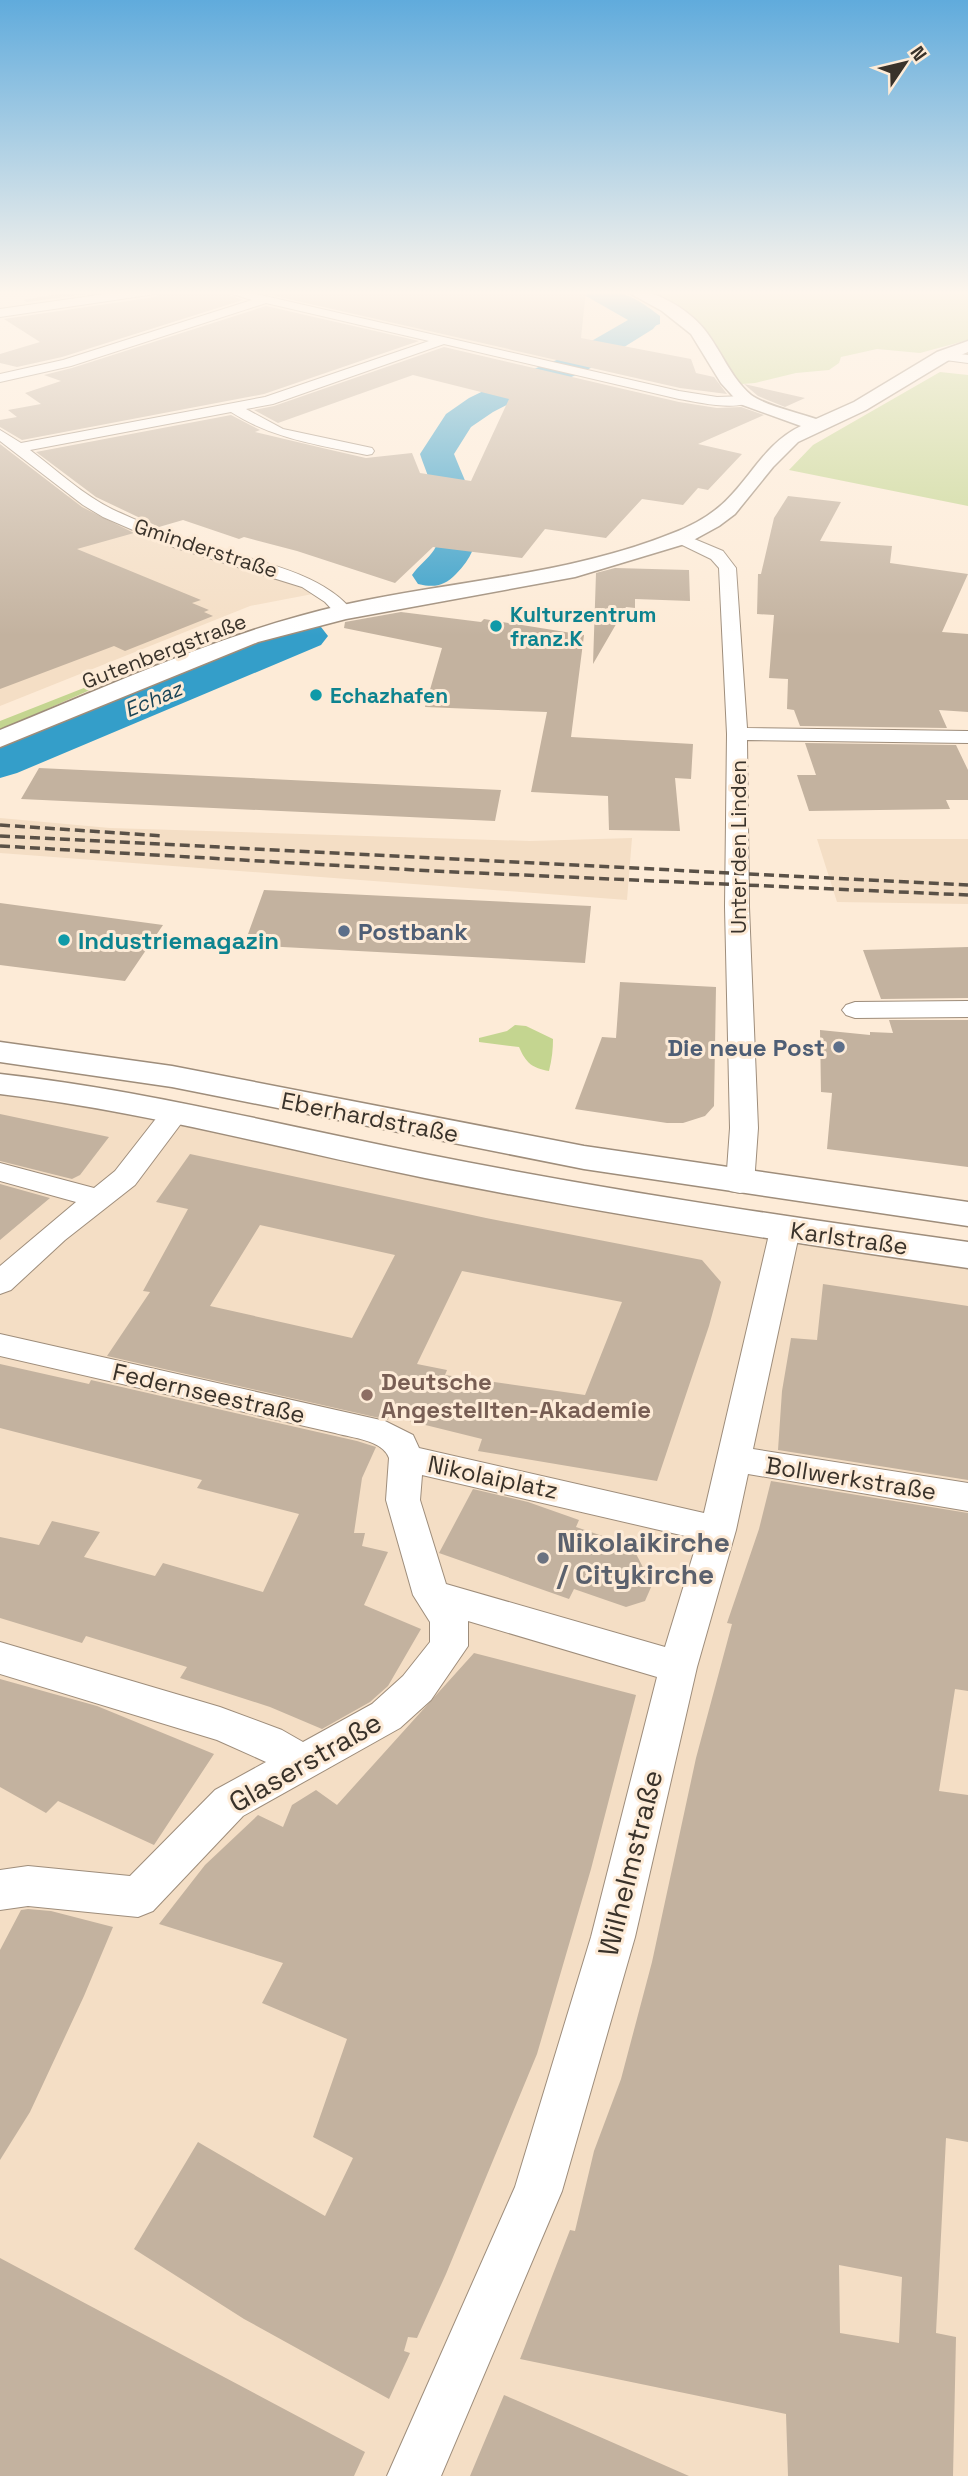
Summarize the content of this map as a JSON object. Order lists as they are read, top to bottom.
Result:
{
  "streets": {
    "main road": ["Gutenbergstraße", "Eberhardstraße", "Karlstraße"],
    "street": [
      "Gminderstraße",
      "Unter den Linden",
      "Federnseestraße",
      "Nikolaiplatz",
      "Bollwerkstraße",
      "Glaserstraße",
      "Wilhelmstraße"
    ]
  },
  "crossings": [
    ["Gminderstraße", "Gutenbergstraße"],
    ["Unter den Linden", "Eberhardstraße"],
    ["Unter den Linden", "Karlstraße"],
    ["Eberhardstraße", "Karlstraße"],
    ["Karlstraße", "Wilhelmstraße"],
    ["Federnseestraße", "Nikolaiplatz"],
    ["Nikolaiplatz", "Glaserstraße"],
    ["Nikolaiplatz", "Wilhelmstraße"],
    ["Bollwerkstraße", "Wilhelmstraße"]
  ],
  "water": ["Echaz"],
  "places": [
    "Kulturzentrum franz.K",
    "Echazhafen",
    "Postbank",
    "Industriemagazin",
    "Die neue Post",
    "Deutsche Angestellten-Akademie",
    "Nikolaikirche / Citykirche"
  ],
  "north": "top right"
}
